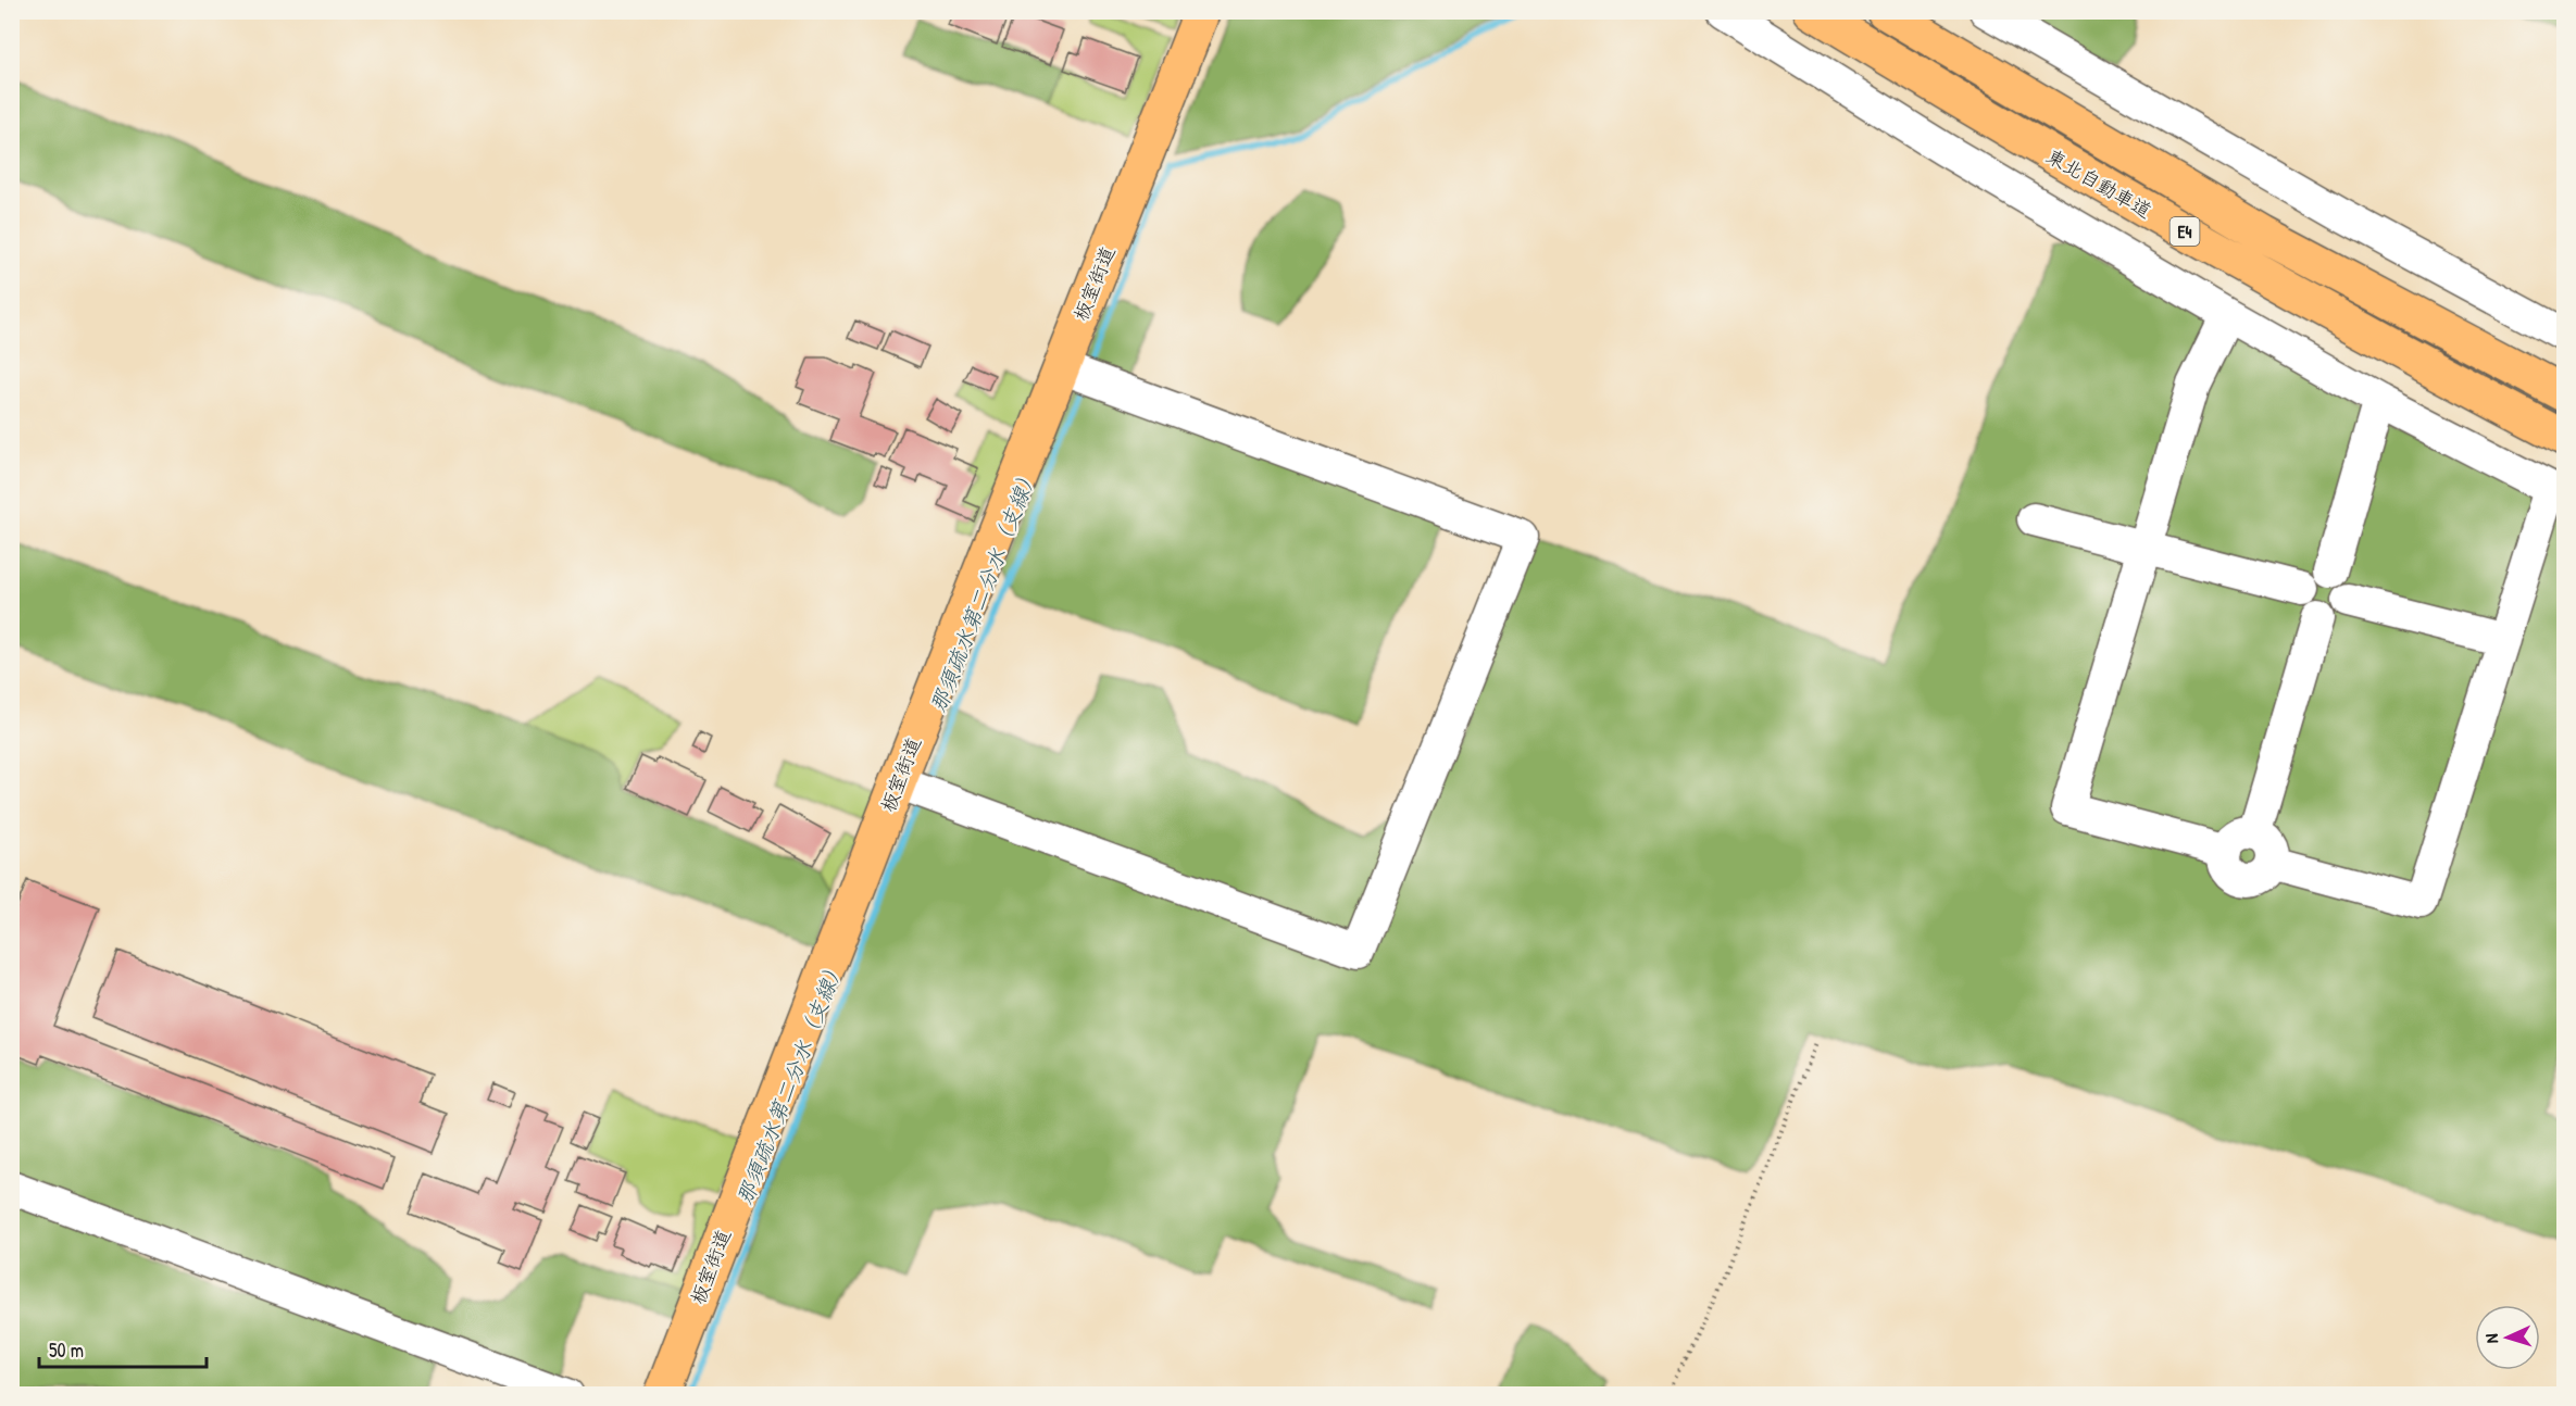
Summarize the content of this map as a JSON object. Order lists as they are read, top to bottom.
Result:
{
  "streets": {
    "main road": ["東北自動車道", "E4", "板室街道"]
  },
  "water": ["那須疏水第二分水（支線）"],
  "scale_bar": "50 m",
  "north": "left"
}
